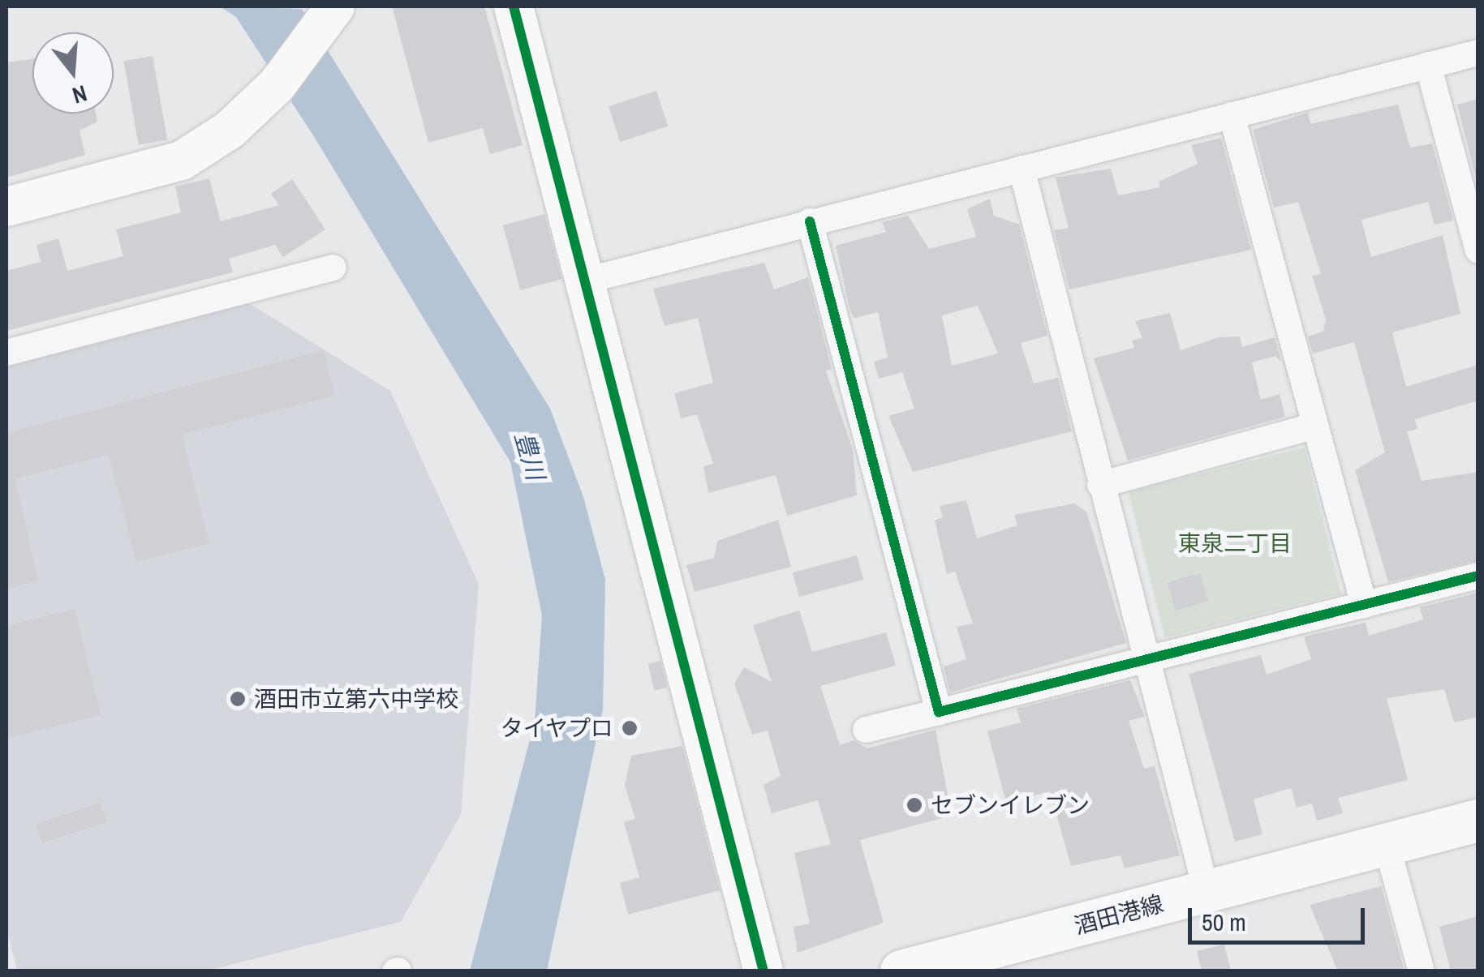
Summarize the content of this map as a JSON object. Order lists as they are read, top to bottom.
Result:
{
  "streets": {
    "main road": ["酒田港線"]
  },
  "water": ["豊川"],
  "parks": ["東泉二丁目"],
  "places": ["酒田市立第六中学校", "タイヤプロ", "セブンイレブン"],
  "scale_bar": "50 m",
  "north": "bottom"
}
